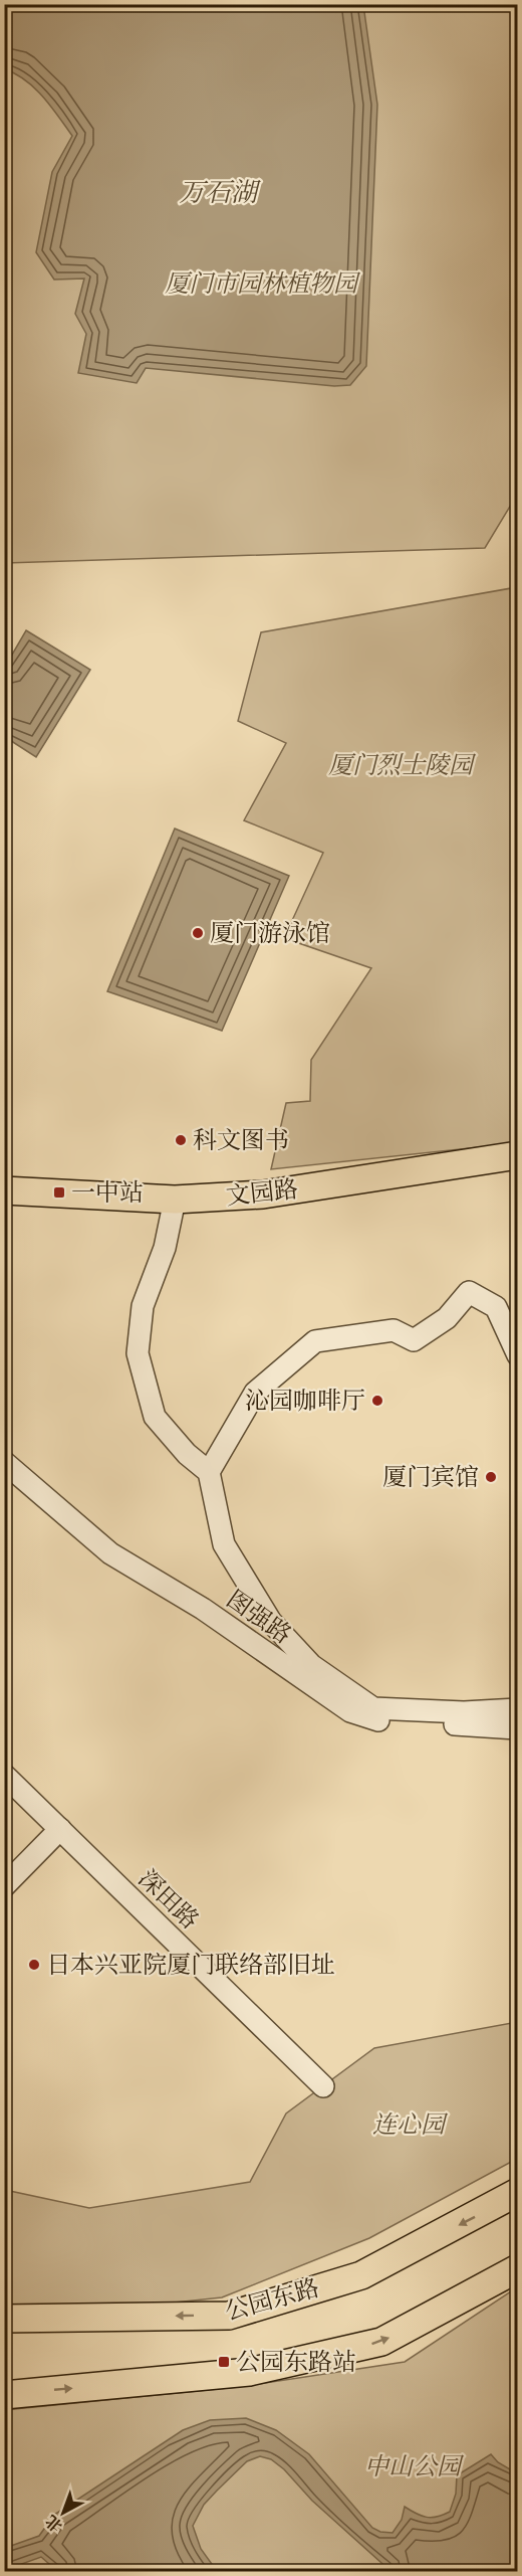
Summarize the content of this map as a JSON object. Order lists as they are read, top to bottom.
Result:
{
  "streets": {
    "main road": ["文园路", "公园东路"],
    "street": ["图强路", "深田路"]
  },
  "water": ["万石湖"],
  "parks": [
    "厦门市园林植物园",
    "厦门烈士陵园",
    "连心园",
    "中山公园"
  ],
  "places": {
    "other": [
      "厦门游泳馆",
      "科文图书",
      "沁园咖啡厅",
      "厦门宾馆",
      "日本兴亚院厦门联络部旧址"
    ],
    "transit": ["一中站", "公园东路站"]
  },
  "north": "bottom left"
}
